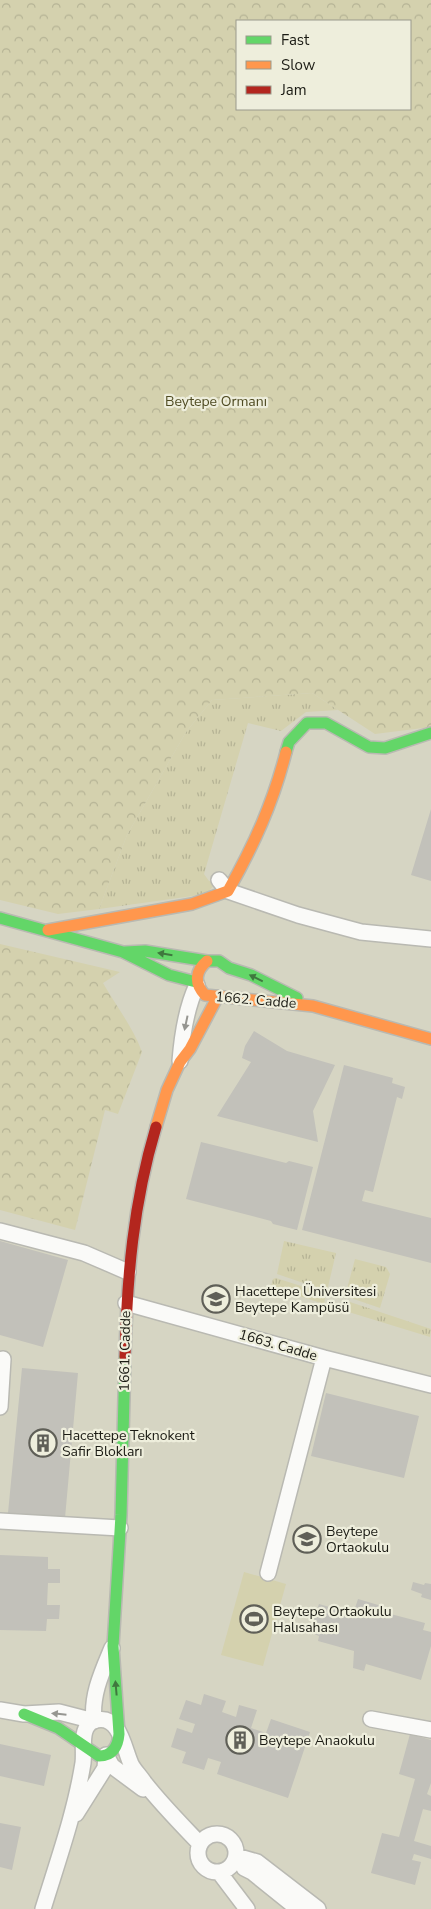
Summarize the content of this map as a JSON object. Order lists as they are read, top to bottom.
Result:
{
  "streets": {
    "street": ["1662. Cadde", "1663. Cadde", "1661. Cadde"]
  },
  "crossings": [
    ["1662. Cadde", "1661. Cadde"],
    ["1663. Cadde", "1661. Cadde"]
  ],
  "parks": ["Beytepe Ormanı"],
  "places": {
    "school or university": ["Hacettepe Üniversitesi Beytepe Kampüsü", "Beytepe Ortaokulu"],
    "building": ["Hacettepe Teknokent Safir Blokları", "Beytepe Anaokulu"],
    "sports": ["Beytepe Ortaokulu Halısahası"]
  },
  "legend": ["Fast", "Slow", "Jam"]
}
